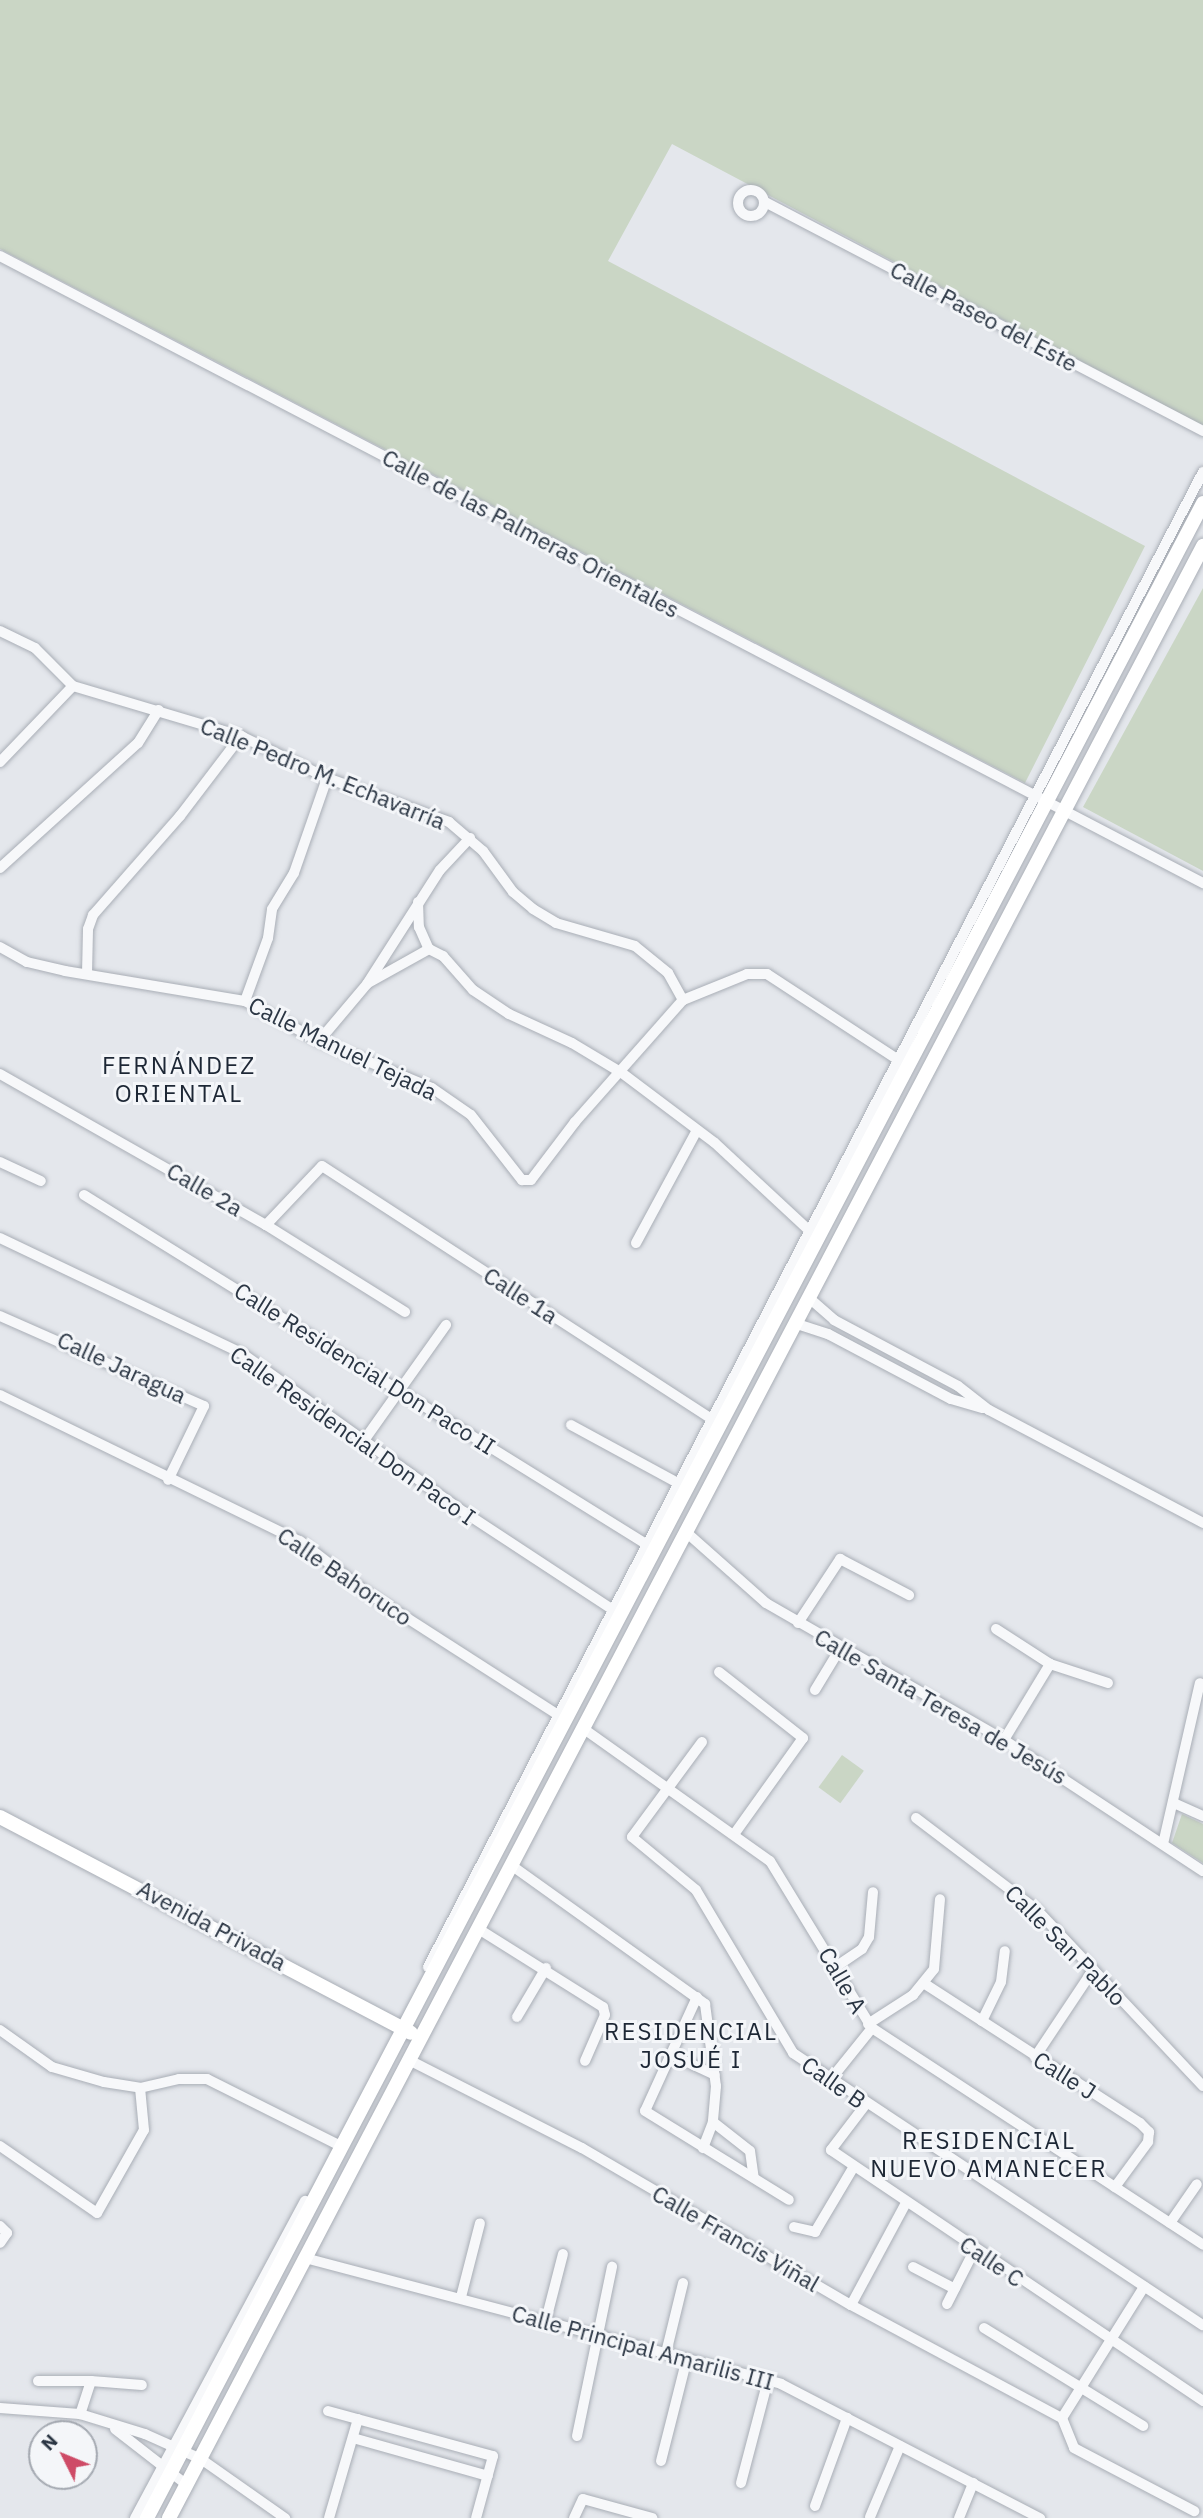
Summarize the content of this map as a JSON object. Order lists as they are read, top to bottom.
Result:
{
  "streets": {
    "main road": ["Avenida Privada"],
    "street": [
      "Calle Paseo del Este",
      "Calle de las Palmeras Orientales",
      "Calle Pedro M. Echavarría",
      "Calle Manuel Tejada",
      "Calle 2a",
      "Calle 1a",
      "Calle Jaragua",
      "Calle Residencial Don Paco II",
      "Calle Residencial Don Paco I",
      "Calle Bahoruco",
      "Calle Santa Teresa de Jesús",
      "Calle San Pablo",
      "Calle A",
      "Calle J",
      "Calle B",
      "Calle Francis Viñal",
      "Calle C",
      "Calle Principal Amarilis III"
    ]
  },
  "crossings": [
    ["Calle 2a", "Calle 1a"],
    ["Calle Jaragua", "Calle Bahoruco"],
    ["Calle A", "Calle J"],
    ["Calle A", "Calle B"],
    ["Calle B", "Calle C"]
  ],
  "districts": ["FERNÁNDEZ ORIENTAL", "RESIDENCIAL JOSUÉ I", "RESIDENCIAL NUEVO AMANECER"],
  "north": "top left"
}
